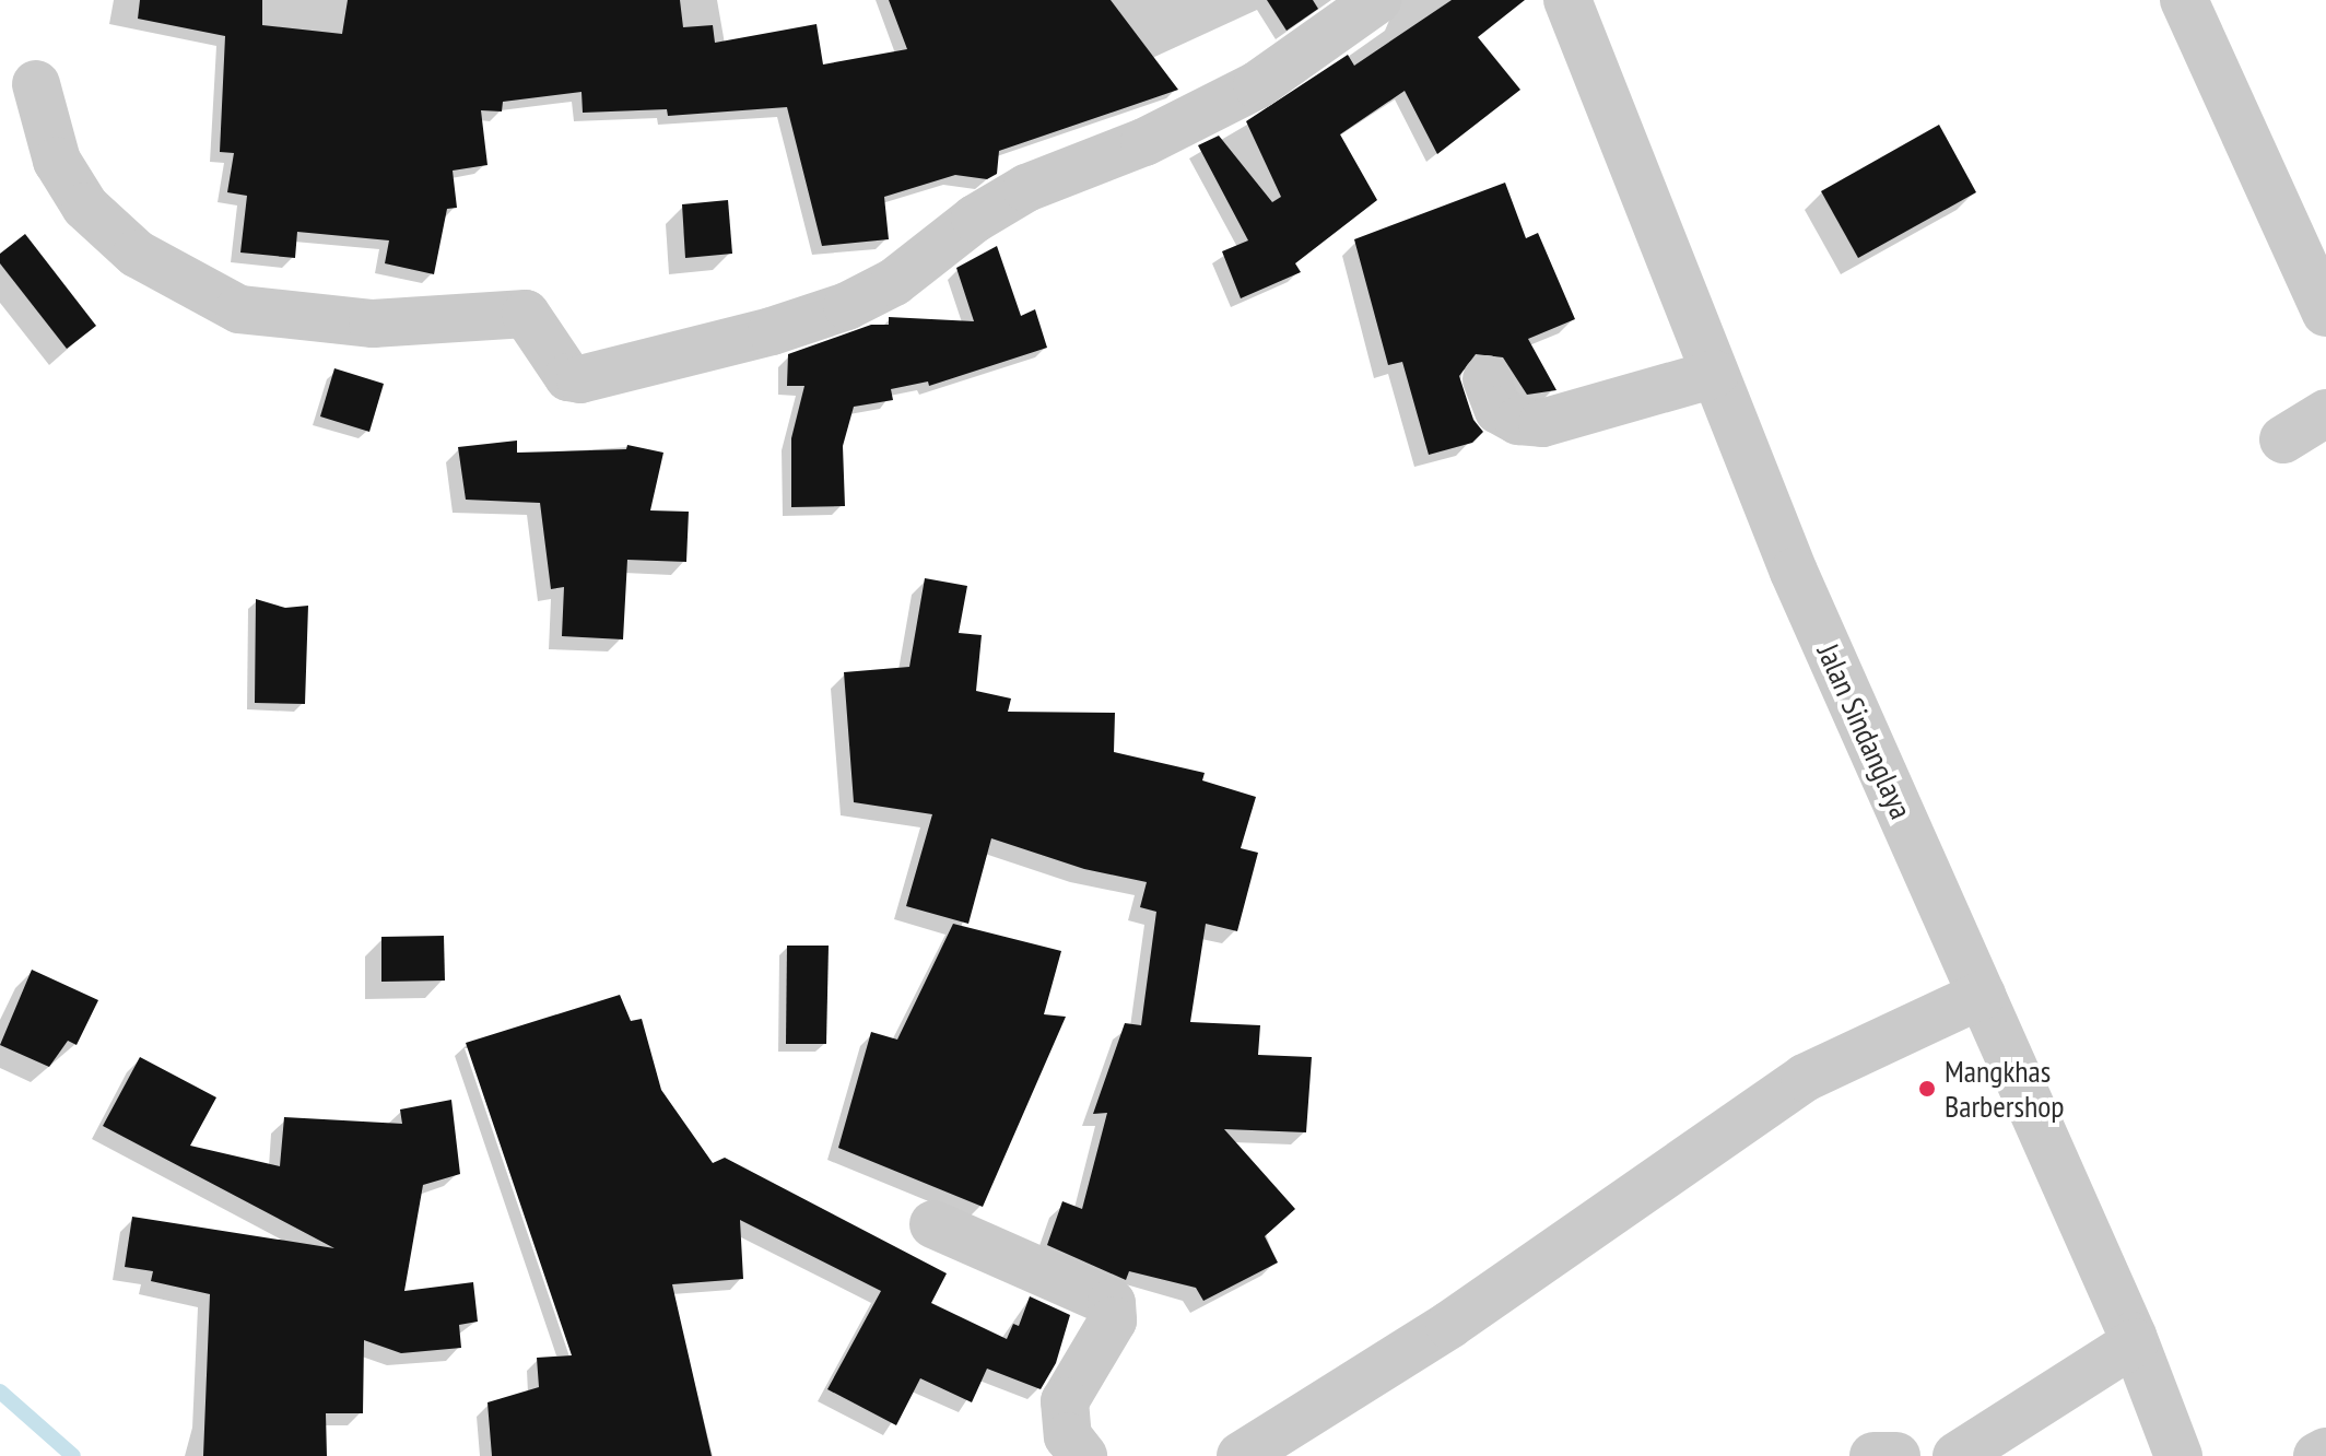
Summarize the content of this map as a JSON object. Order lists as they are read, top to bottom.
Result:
{
  "streets": {
    "street": ["Jalan Sindanglaya"]
  },
  "places": ["Mangkhas Barbershop"]
}
